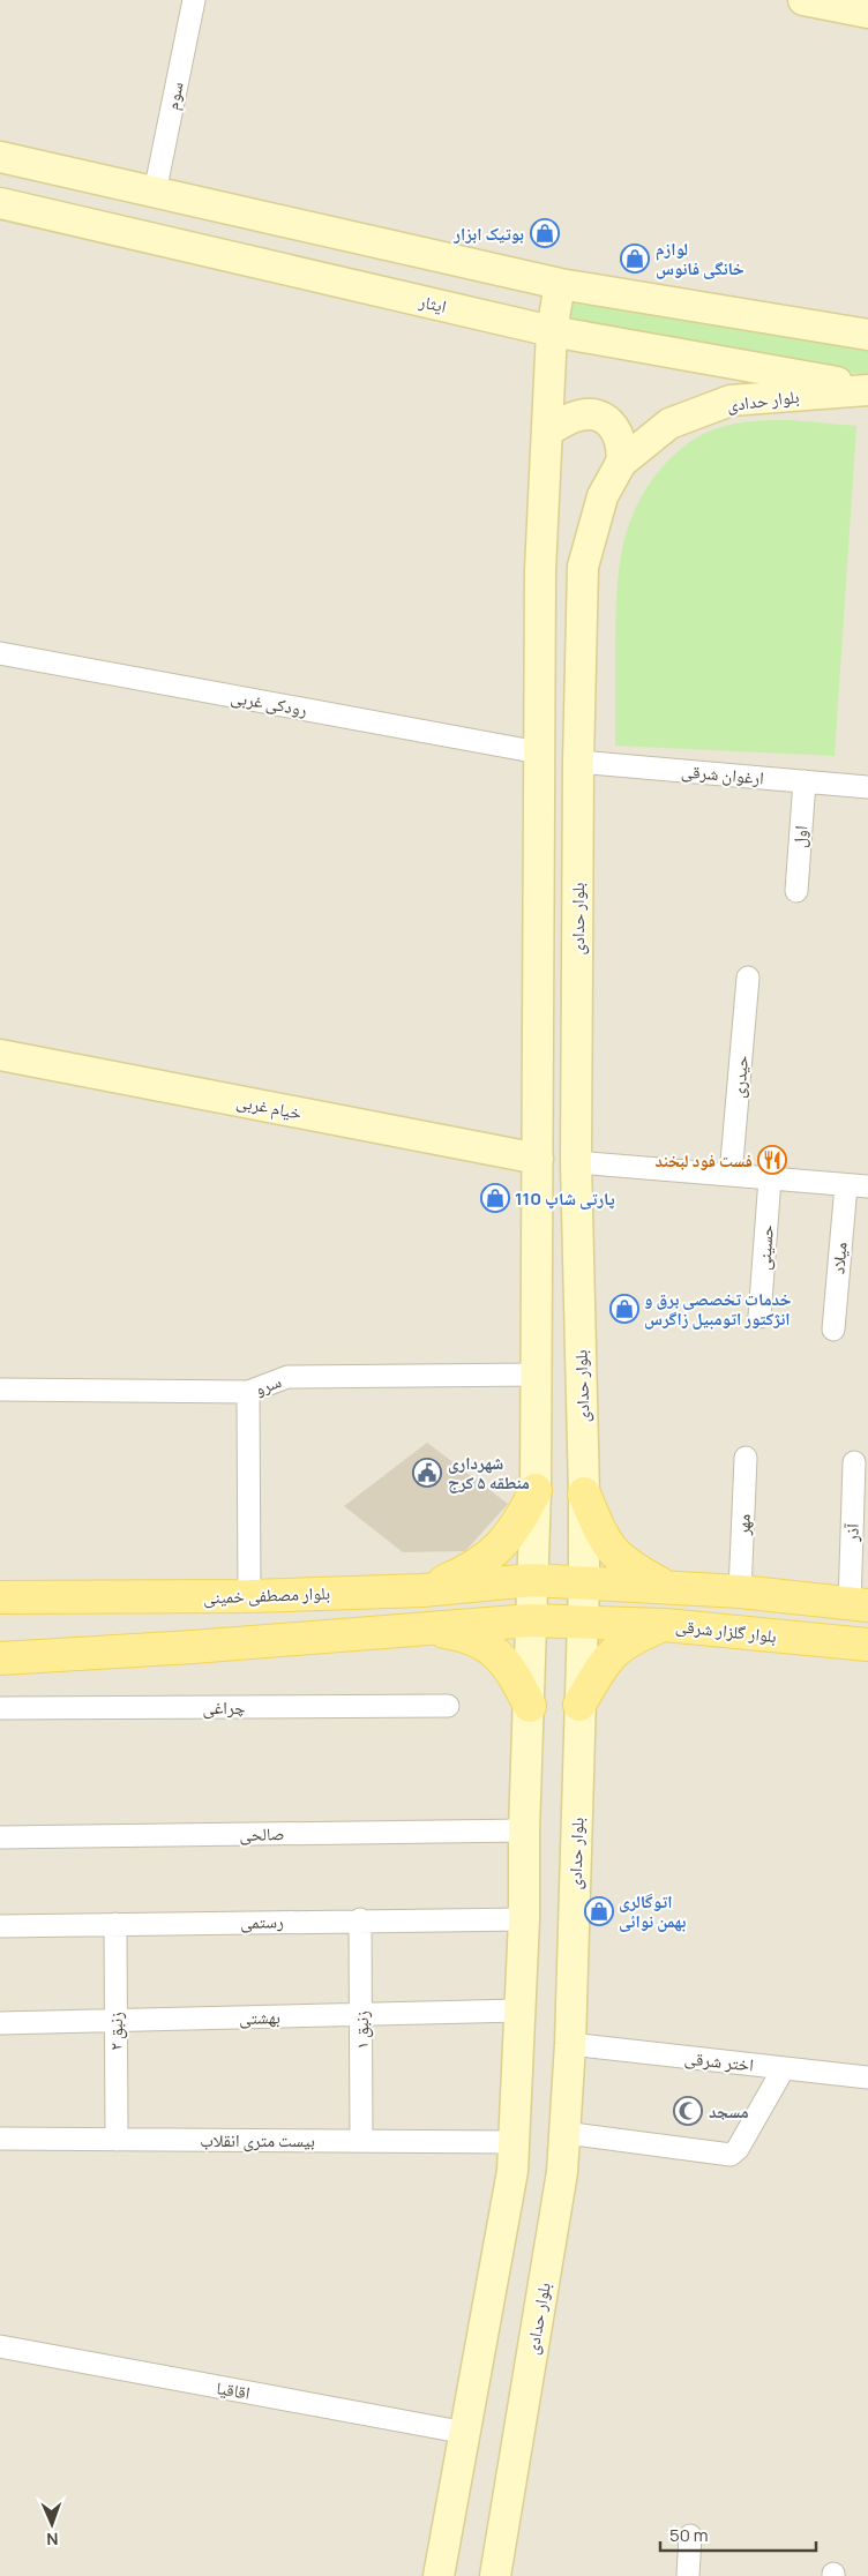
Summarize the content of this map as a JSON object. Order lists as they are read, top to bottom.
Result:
{
  "streets": {
    "main road": [
      "ایثار",
      "بلوار حدادی",
      "خیام غربی",
      "بلوار مصطفی خمینی",
      "بلوار گلزار شرقی"
    ],
    "street": [
      "سوم",
      "رودکی غربی",
      "ارغوان شرقی",
      "اول",
      "حیدری",
      "حسینی",
      "میلاد",
      "سرو",
      "مهر",
      "آذر",
      "چراغی",
      "صالحی",
      "رستمی",
      "بهشتی",
      "زنبق ۱",
      "زنبق ۲",
      "اختر شرقی",
      "بیست متری انقلاب",
      "اقاقیا"
    ]
  },
  "crossings": [
    ["ایثار", "بلوار حدادی"],
    ["بلوار حدادی", "ارغوان شرقی"],
    ["بلوار حدادی", "بلوار مصطفی خمینی"],
    ["بلوار حدادی", "بلوار گلزار شرقی"],
    ["بلوار حدادی", "اختر شرقی"],
    ["ارغوان شرقی", "اول"],
    ["رستمی", "زنبق ۱"],
    ["رستمی", "زنبق ۲"],
    ["بهشتی", "زنبق ۱"],
    ["بهشتی", "زنبق ۲"],
    ["زنبق ۱", "بیست متری انقلاب"],
    ["زنبق ۲", "بیست متری انقلاب"]
  ],
  "places": {
    "shop": [
      "بوتیک ابزار",
      "لوازم خانگی فانوس",
      "پارتی شاپ 110",
      "خدمات تخصصی برق و انژکتور اتومبیل زاگرس",
      "اتوگالری بهمن نوائی"
    ],
    "restaurant": ["فست فود لبخند"],
    "public building": ["شهرداری منطقه ۵ کرج"],
    "mosque": ["مسجد"]
  },
  "scale_bar": "50 m",
  "north": "bottom"
}
